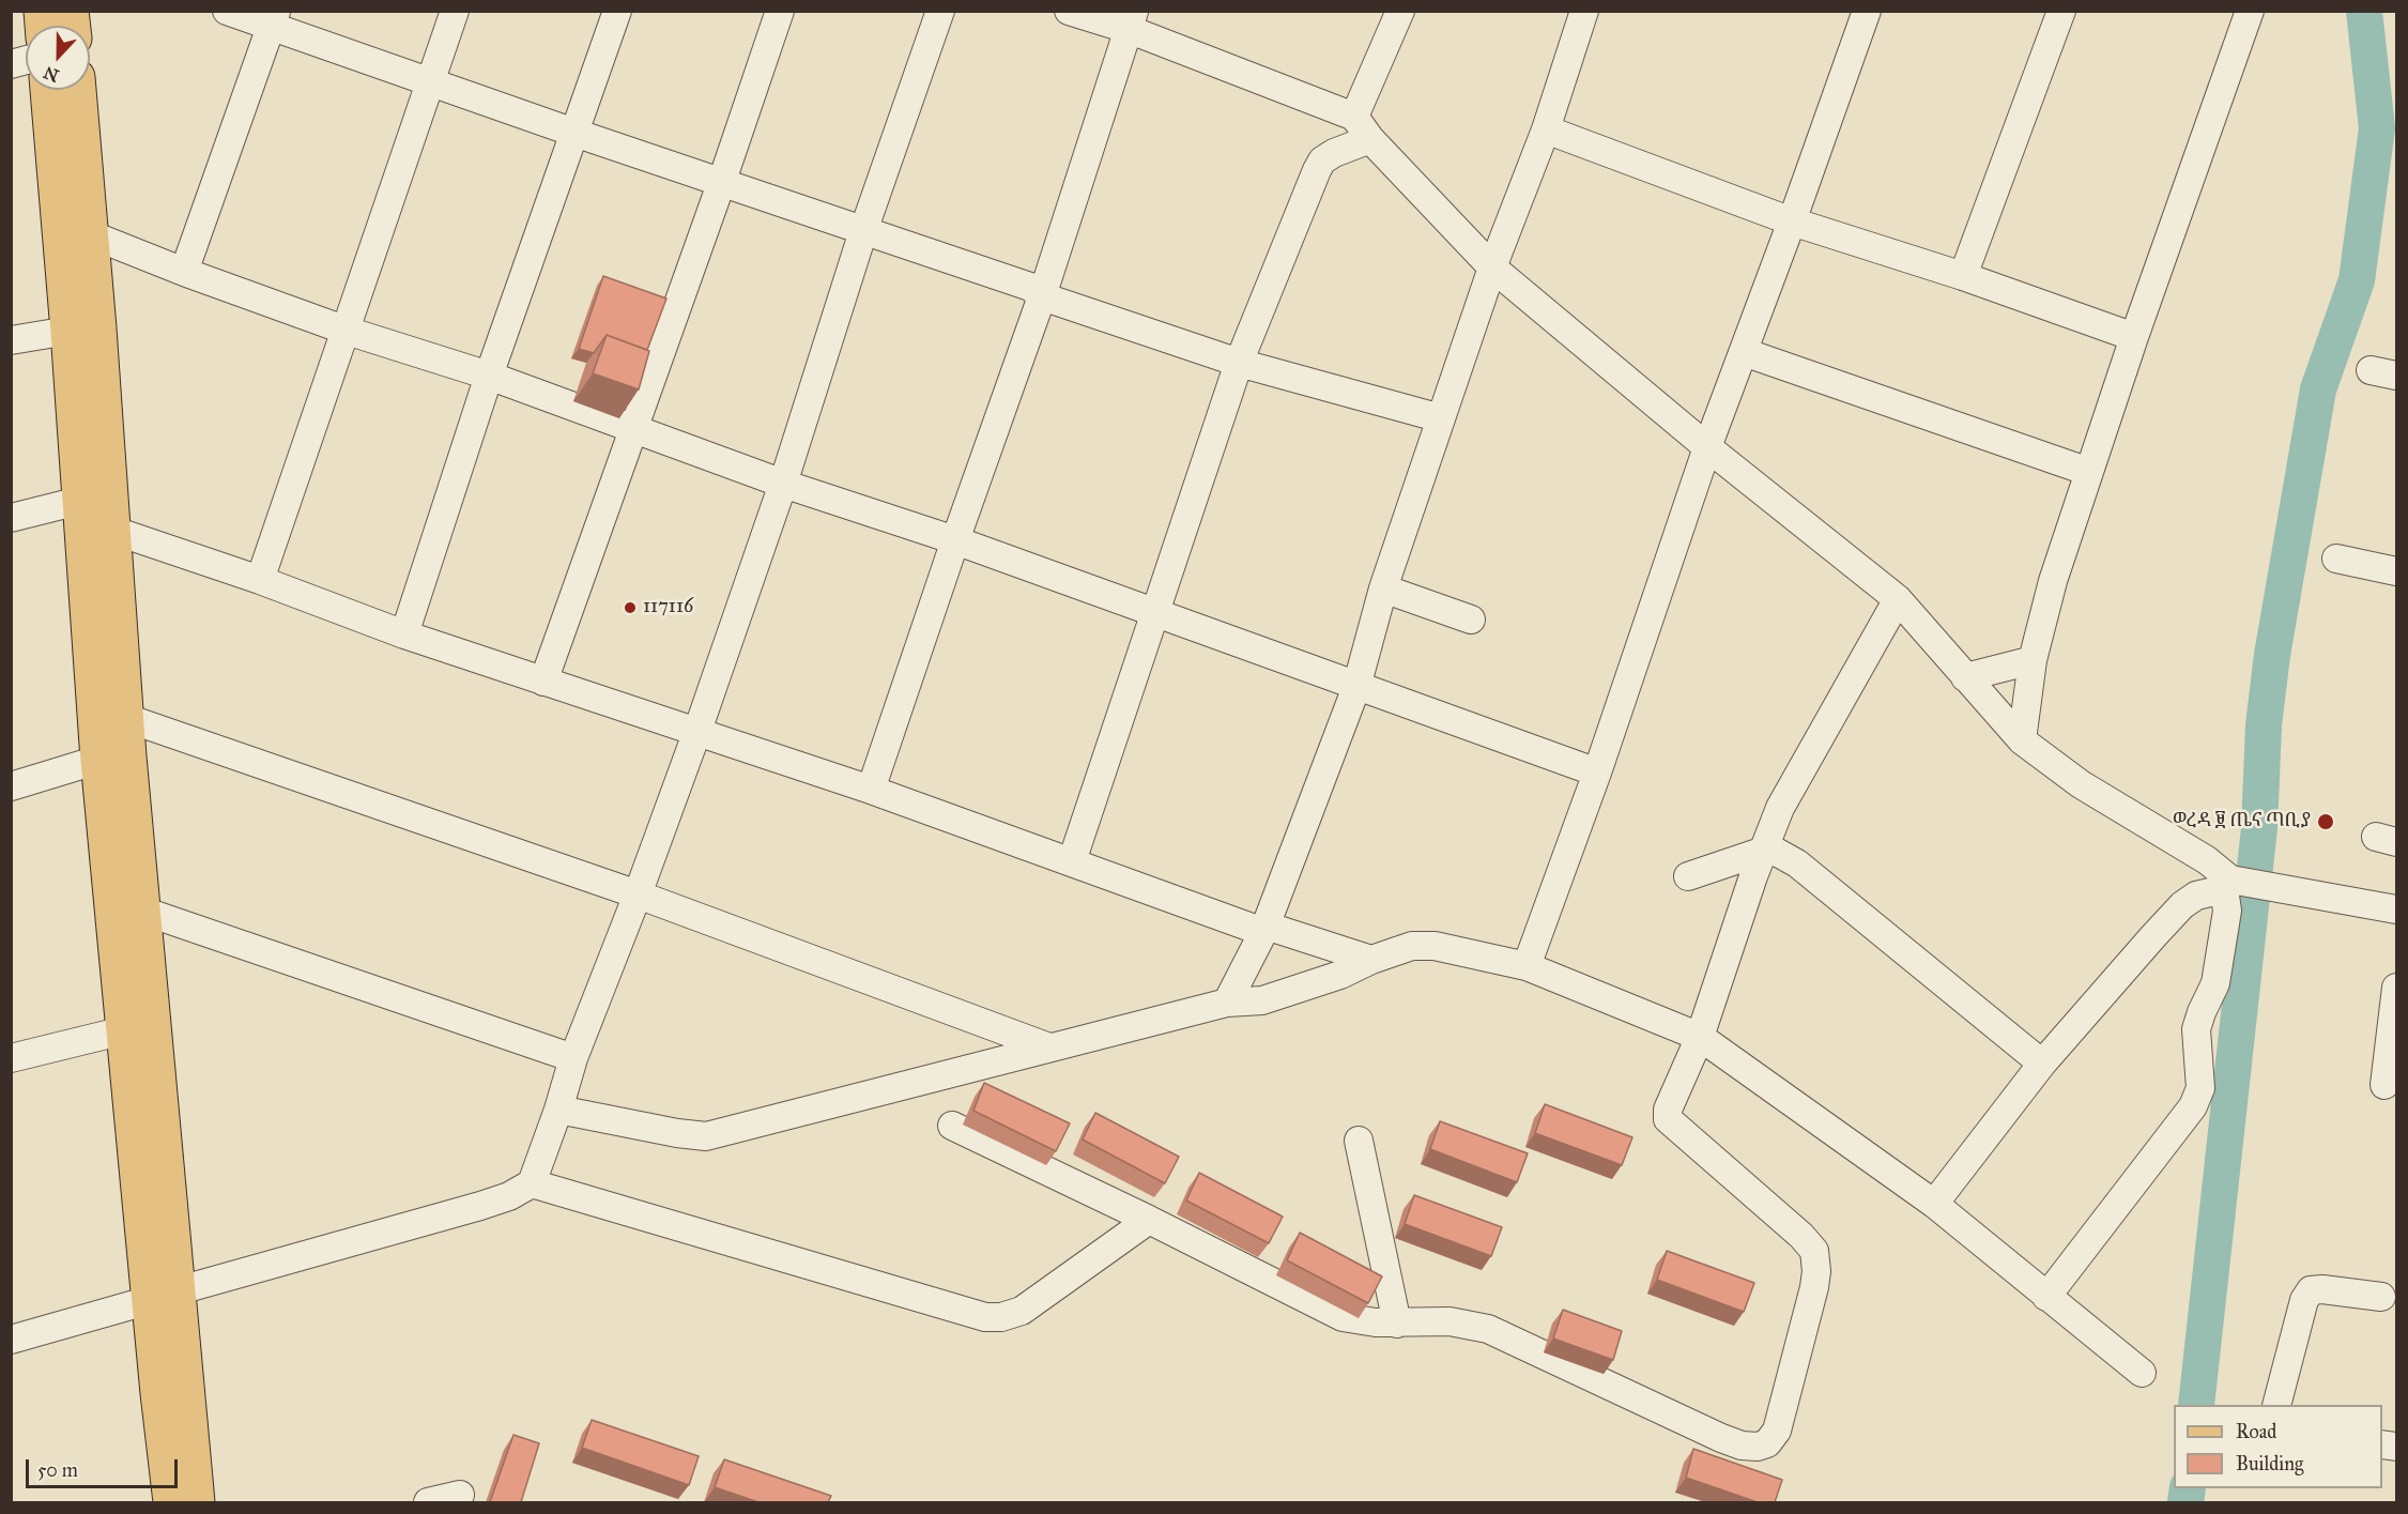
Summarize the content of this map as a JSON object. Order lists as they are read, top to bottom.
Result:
{
  "places": ["117116", "ወረዳ ፱ ጤና ጣቢያ"],
  "legend": ["Road", "Building"],
  "scale_bar": "50 m",
  "north": "bottom"
}
